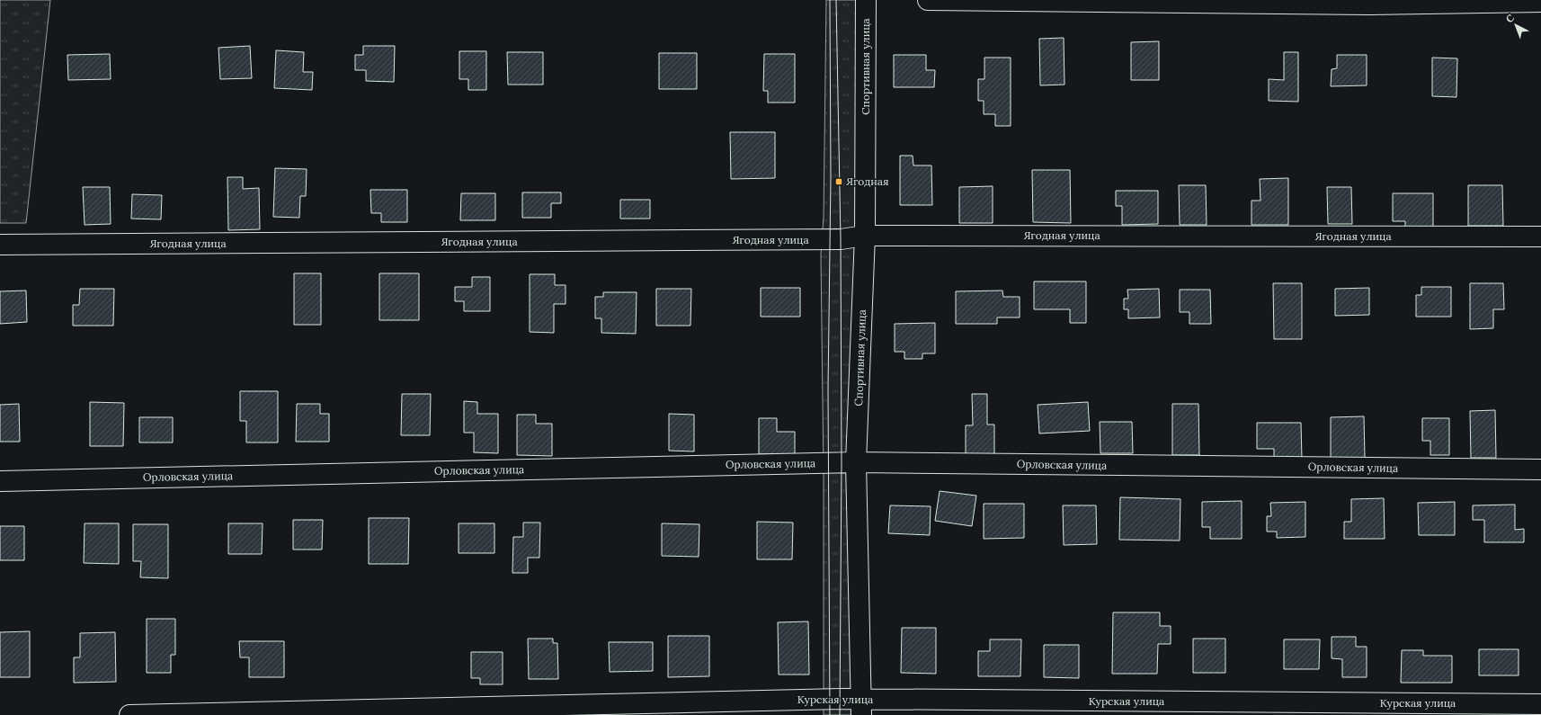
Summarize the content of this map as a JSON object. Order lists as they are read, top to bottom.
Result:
{
  "streets": {
    "street": [
      "Спортивная улица",
      "Ягодная улица",
      "Орловская улица",
      "Курская улица"
    ]
  },
  "crossings": [
    ["Спортивная улица", "Ягодная улица"],
    ["Спортивная улица", "Орловская улица"],
    ["Спортивная улица", "Курская улица"]
  ],
  "places": {
    "transit": ["Ягодная"]
  },
  "north": "top left"
}
